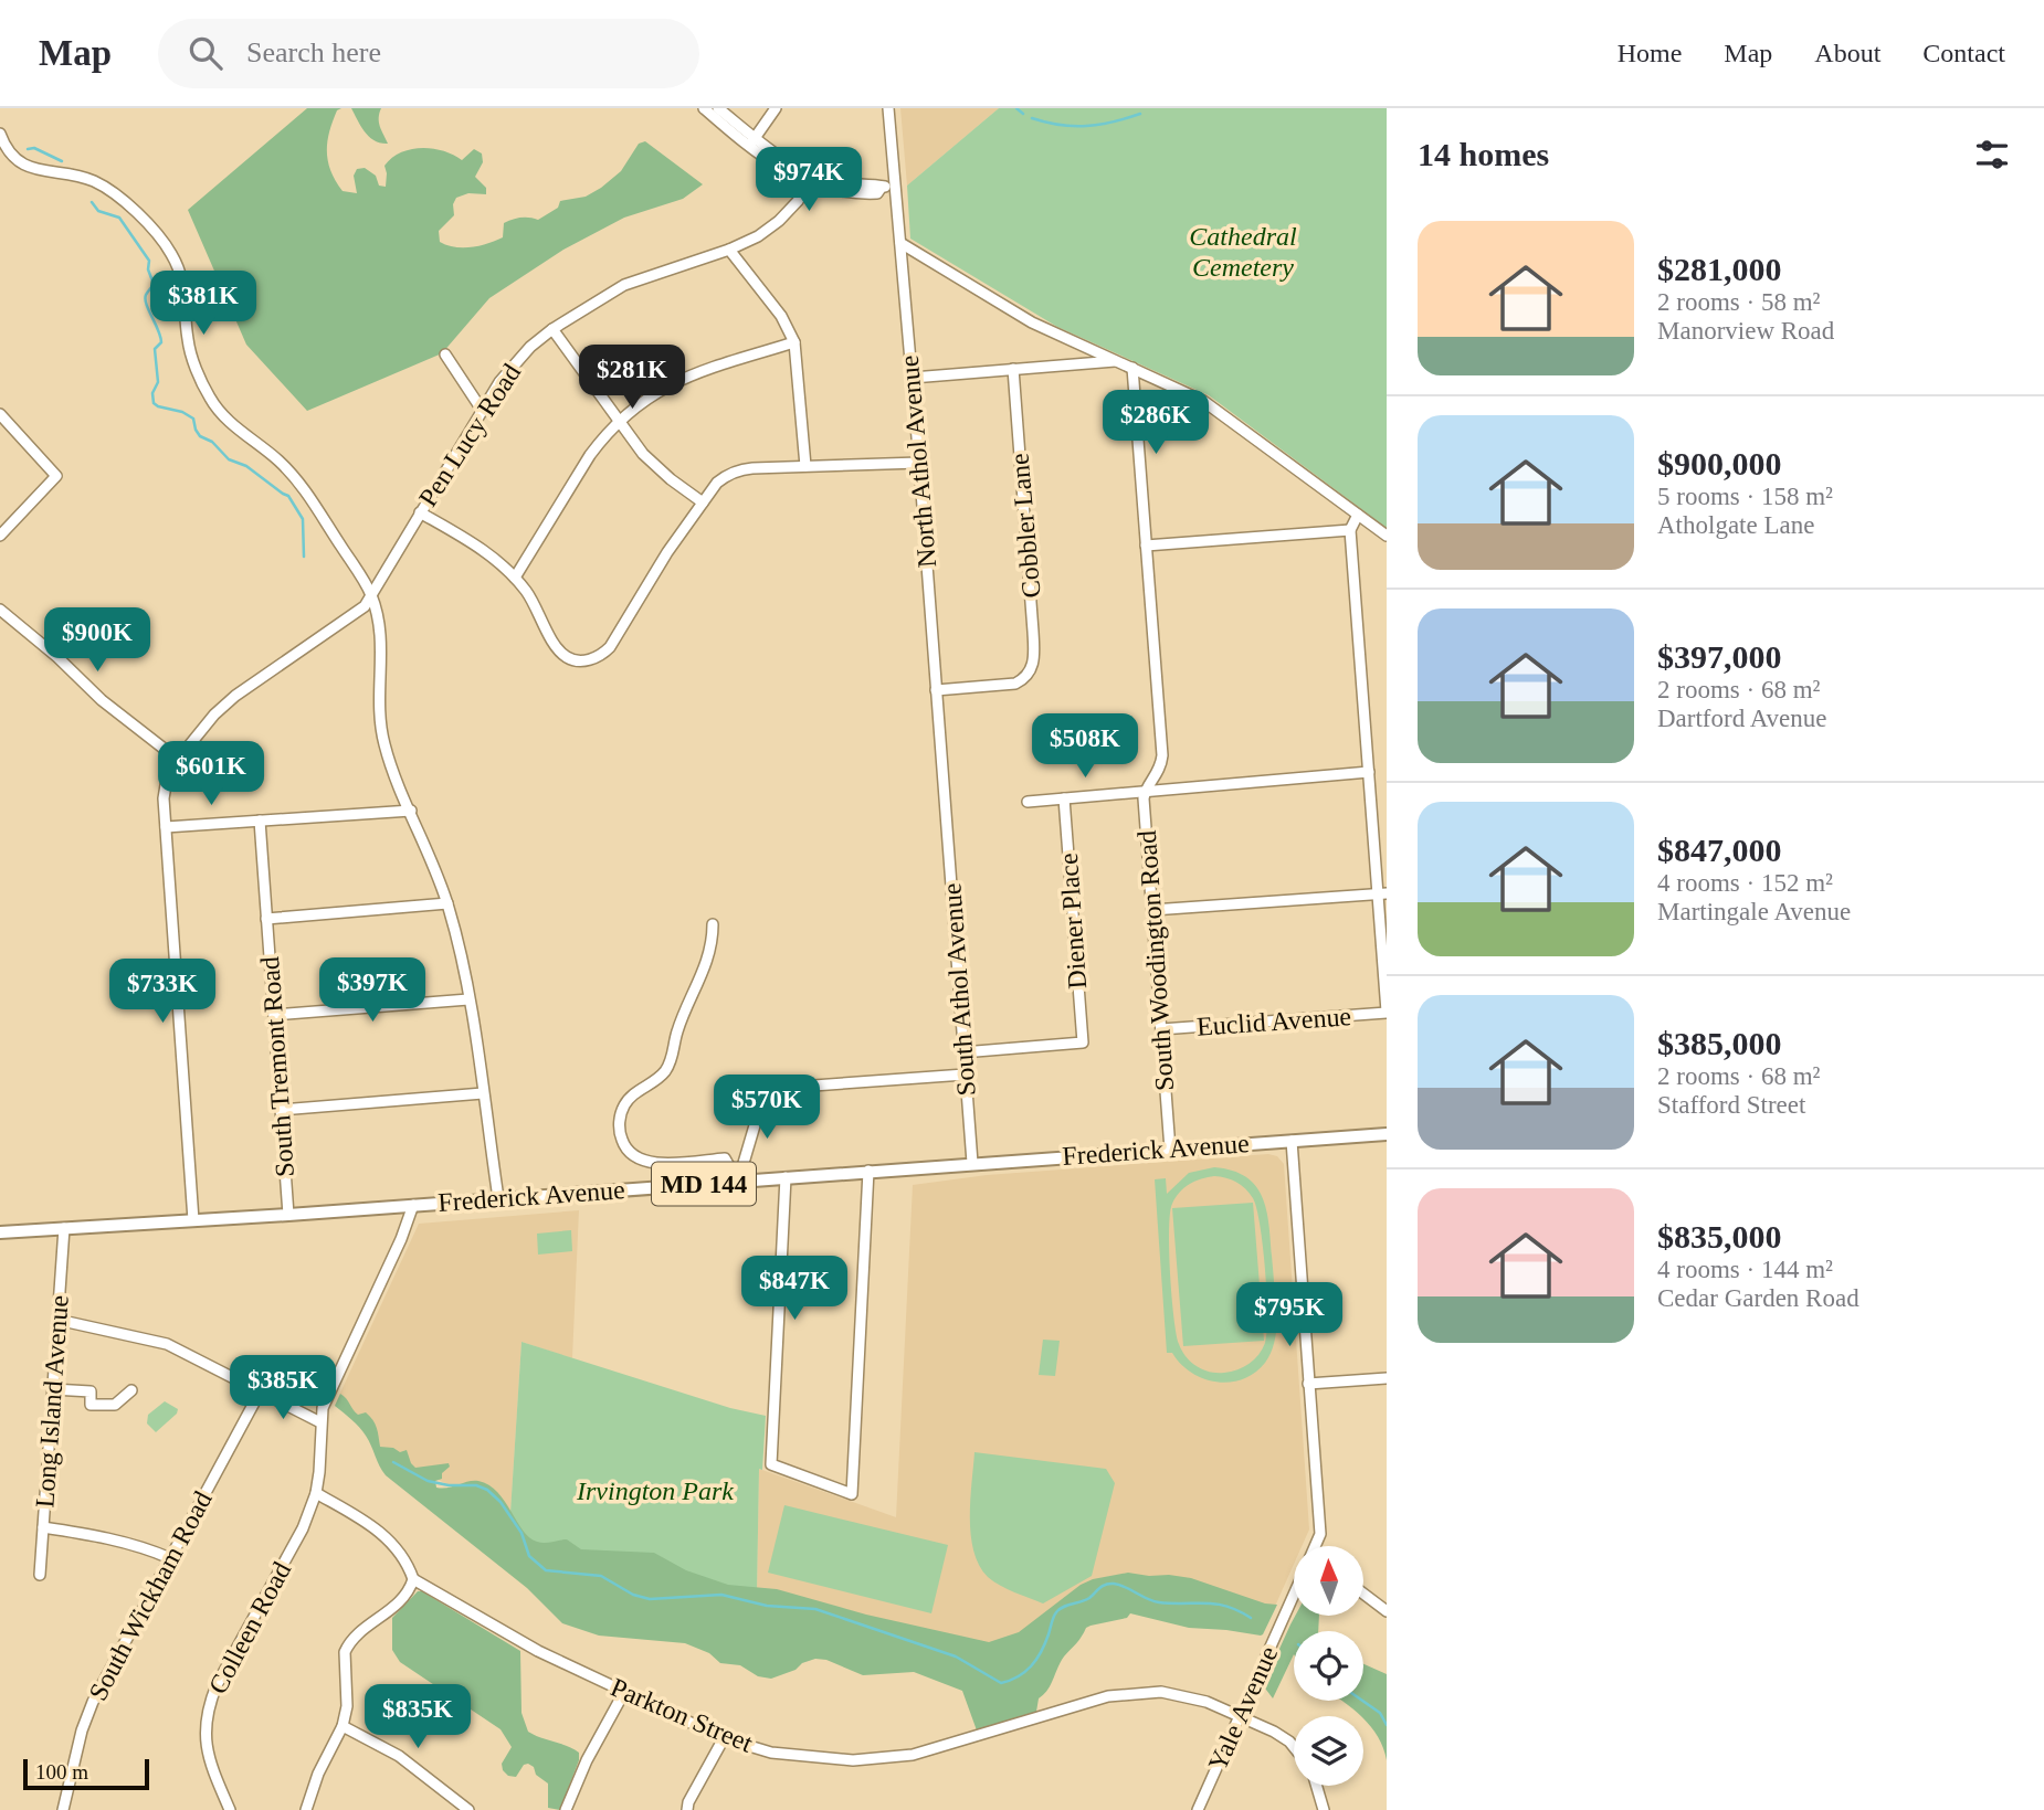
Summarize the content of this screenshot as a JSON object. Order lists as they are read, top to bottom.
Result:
{
  "streets": {
    "main road": ["Frederick Avenue", "MD 144"],
    "street": [
      "Pen Lucy Road",
      "North Athol Avenue",
      "Cobbler Lane",
      "Diener Place",
      "South Woodington Road",
      "South Athol Avenue",
      "Euclid Avenue",
      "South Tremont Road",
      "Long Island Avenue",
      "South Wickham Road",
      "Colleen Road",
      "Yale Avenue",
      "Parkton Street"
    ]
  },
  "crossings": [
    ["North Athol Avenue", "Cobbler Lane"],
    ["North Athol Avenue", "South Athol Avenue"],
    ["Diener Place", "South Athol Avenue"],
    ["South Woodington Road", "Euclid Avenue"],
    ["South Woodington Road", "Frederick Avenue"],
    ["South Athol Avenue", "Frederick Avenue"],
    ["South Tremont Road", "Frederick Avenue"],
    ["Frederick Avenue", "Long Island Avenue"],
    ["Frederick Avenue", "Colleen Road"],
    ["Yale Avenue", "Parkton Street"]
  ],
  "parks": ["Cathedral Cemetery", "Irvington Park"],
  "scale_bar": "100 m",
  "north": "top",
  "page": {
    "header": "Map",
    "search": "Search here",
    "nav": [
      "Home",
      "Map",
      "About",
      "Contact"
    ],
    "heading": "14 homes",
    "price": [
      "$974K",
      "$381K",
      "$281K",
      "$286K",
      "$900K",
      "$508K",
      "$601K",
      "$397K",
      "$733K",
      "$570K",
      "$847K",
      "$795K",
      "$385K",
      "$835K"
    ],
    "list": [
      {
        "name": "$281,000",
        "note": "2 rooms · 58 m² · Manorview Road"
      },
      {
        "name": "$900,000",
        "note": "5 rooms · 158 m² · Atholgate Lane"
      },
      {
        "name": "$397,000",
        "note": "2 rooms · 68 m² · Dartford Avenue"
      },
      {
        "name": "$847,000",
        "note": "4 rooms · 152 m² · Martingale Avenue"
      },
      {
        "name": "$385,000",
        "note": "2 rooms · 68 m² · Stafford Street"
      },
      {
        "name": "$835,000",
        "note": "4 rooms · 144 m² · Cedar Garden Road"
      }
    ],
    "scale": "100 m"
  }
}
